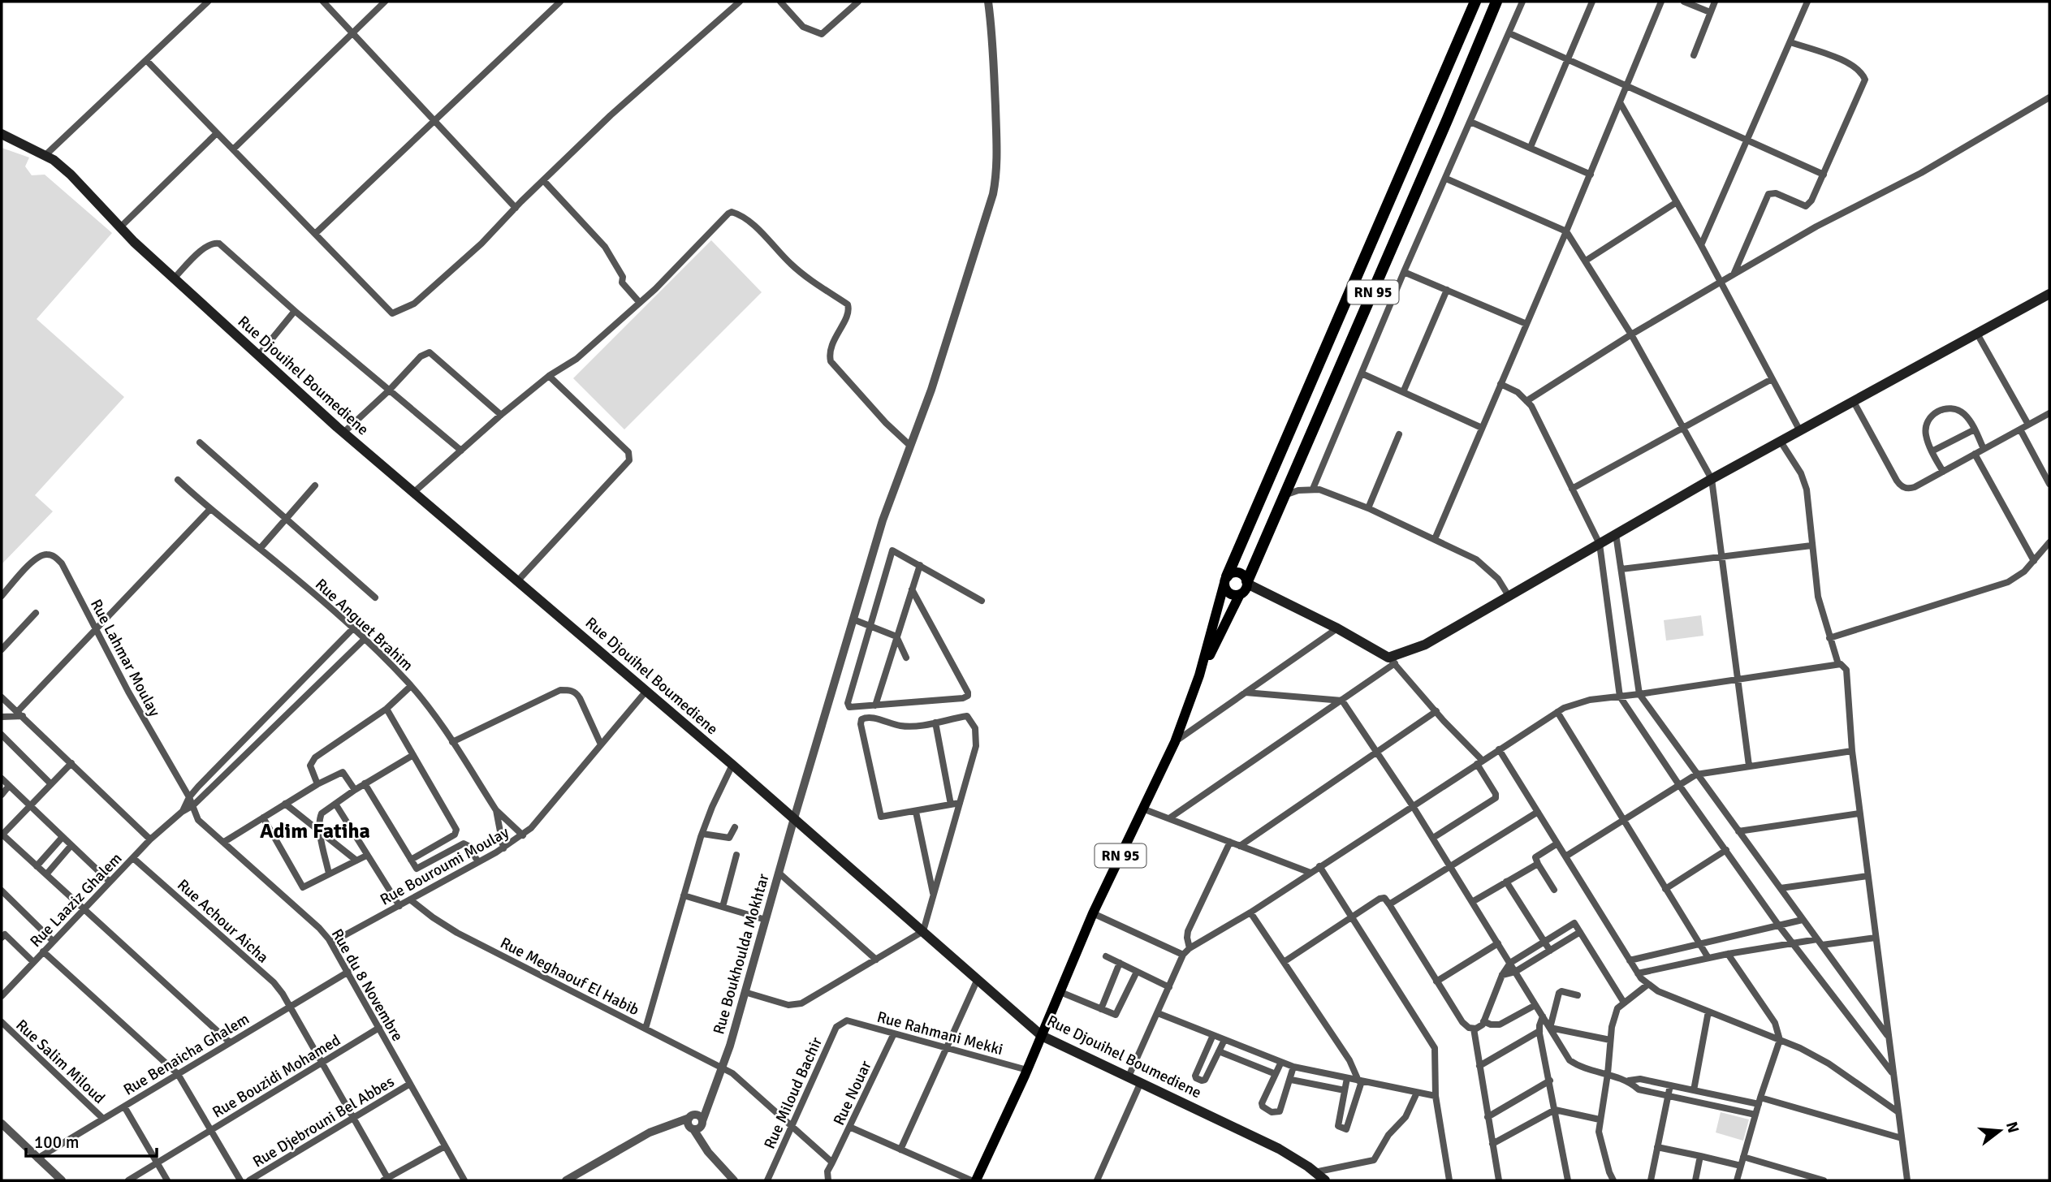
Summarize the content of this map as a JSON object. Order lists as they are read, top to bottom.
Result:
{
  "streets": {
    "highway": ["RN 95"],
    "main road": ["Rue Djouihel Boumediene"],
    "street": [
      "Rue Anguet Brahim",
      "Rue Lahmar Moulay",
      "Rue Bouroumi Moulay",
      "Rue Laaziz Ghalem",
      "Rue Achour Aicha",
      "Rue Boukhoulda Mokhtar",
      "Rue Meghaouf El Habib",
      "Rue du 8 Novembre",
      "Rue Rahmani Mekki",
      "Rue Benaicha Ghalem",
      "Rue Salim Miloud",
      "Rue Bouzidi Mohamed",
      "Rue Miloud Bachir",
      "Rue Nouar",
      "Rue Djebrouni Bel Abbes"
    ]
  },
  "crossings": [
    ["RN 95", "Rue Djouihel Boumediene"],
    ["Rue Djouihel Boumediene", "Rue Bouroumi Moulay"],
    ["Rue Djouihel Boumediene", "Rue Boukhoulda Mokhtar"],
    ["Rue Lahmar Moulay", "Rue du 8 Novembre"],
    ["Rue Bouroumi Moulay", "Rue Meghaouf El Habib"],
    ["Rue Bouroumi Moulay", "Rue du 8 Novembre"],
    ["Rue Laaziz Ghalem", "Rue Achour Aicha"],
    ["Rue Achour Aicha", "Rue Benaicha Ghalem"],
    ["Rue Achour Aicha", "Rue Bouzidi Mohamed"],
    ["Rue Achour Aicha", "Rue Djebrouni Bel Abbes"],
    ["Rue Boukhoulda Mokhtar", "Rue Meghaouf El Habib"],
    ["Rue Meghaouf El Habib", "Rue Miloud Bachir"],
    ["Rue Meghaouf El Habib", "Rue Nouar"],
    ["Rue du 8 Novembre", "Rue Benaicha Ghalem"],
    ["Rue du 8 Novembre", "Rue Bouzidi Mohamed"],
    ["Rue du 8 Novembre", "Rue Djebrouni Bel Abbes"],
    ["Rue Rahmani Mekki", "Rue Miloud Bachir"],
    ["Rue Rahmani Mekki", "Rue Nouar"],
    ["Rue Benaicha Ghalem", "Rue Salim Miloud"]
  ],
  "districts": ["Adim Fatiha"],
  "scale_bar": "100 m",
  "north": "right"
}
